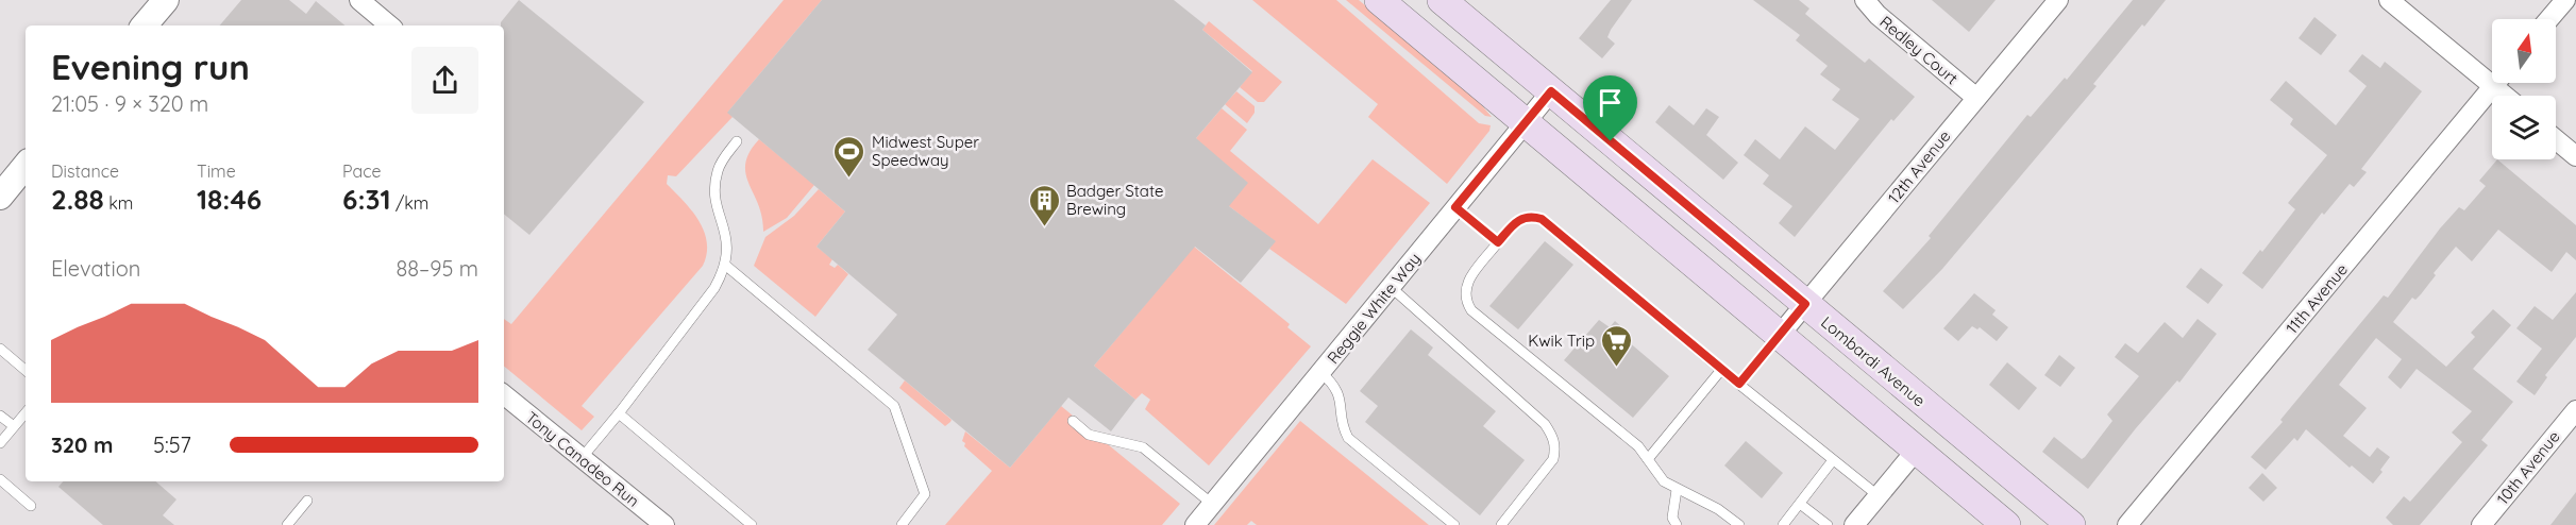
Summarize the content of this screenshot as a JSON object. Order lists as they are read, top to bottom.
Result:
{
  "streets": {
    "main road": ["Lombardi Avenue"],
    "street": [
      "Redley Court",
      "12th Avenue",
      "11th Avenue",
      "Reggie White Way",
      "Tony Canadeo Run",
      "10th Avenue"
    ]
  },
  "crossings": [
    ["Redley Court", "12th Avenue"],
    ["12th Avenue", "Lombardi Avenue"],
    ["Reggie White Way", "Lombardi Avenue"]
  ],
  "places": {
    "sports": ["Midwest Super Speedway"],
    "building": ["Badger State Brewing"],
    "supermarket": ["Kwik Trip"]
  },
  "north": "top",
  "page": {
    "heading": ["Evening run", "21:05 · 9 × 320 m"],
    "stats": [
      ["Distance", "2.88 km"],
      ["Time", "18:46"],
      ["Pace", "6:31 /km"]
    ],
    "chart": ["Elevation", "88–95 m"],
    "list": [
      {
        "name": "320 m",
        "note": "5:57"
      }
    ]
  }
}
